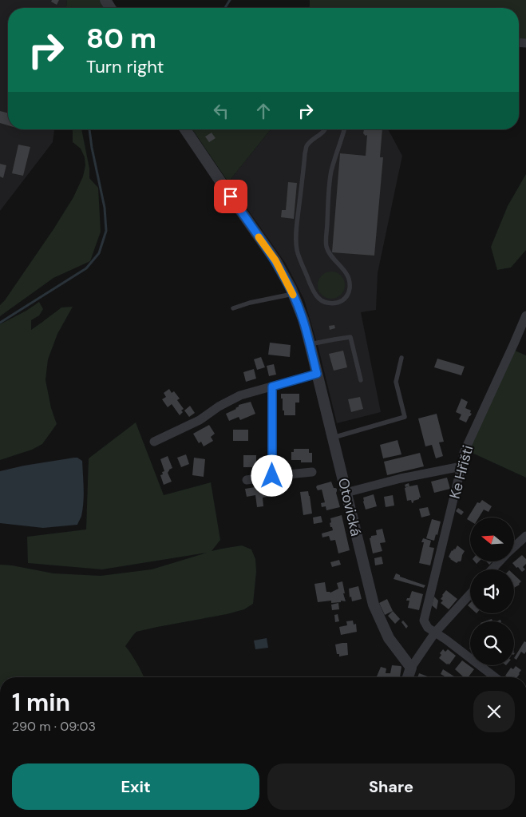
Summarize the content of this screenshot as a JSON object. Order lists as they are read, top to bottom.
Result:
{
  "streets": {
    "street": ["Ke Hřišti", "Otovická"]
  },
  "north": "left",
  "page": {
    "turn": ["80 m", "Turn right"],
    "heading": ["1 min", "290 m · 09:03"],
    "buttons": ["Exit", "Share"]
  }
}
